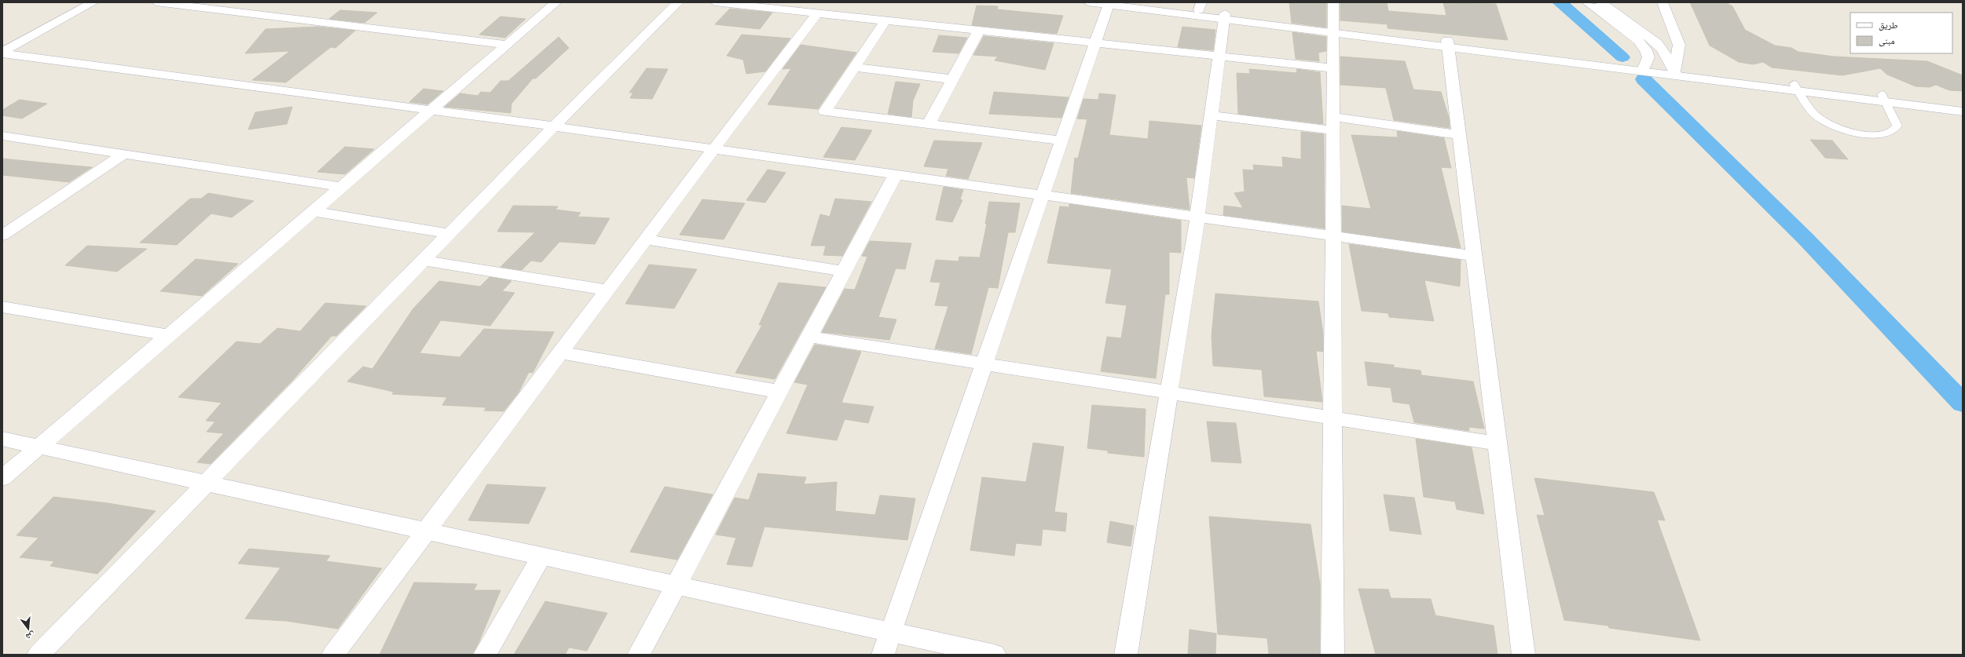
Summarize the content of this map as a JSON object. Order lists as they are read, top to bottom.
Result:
{
  "legend": ["طريق", "مبنى"],
  "north": "bottom"
}
